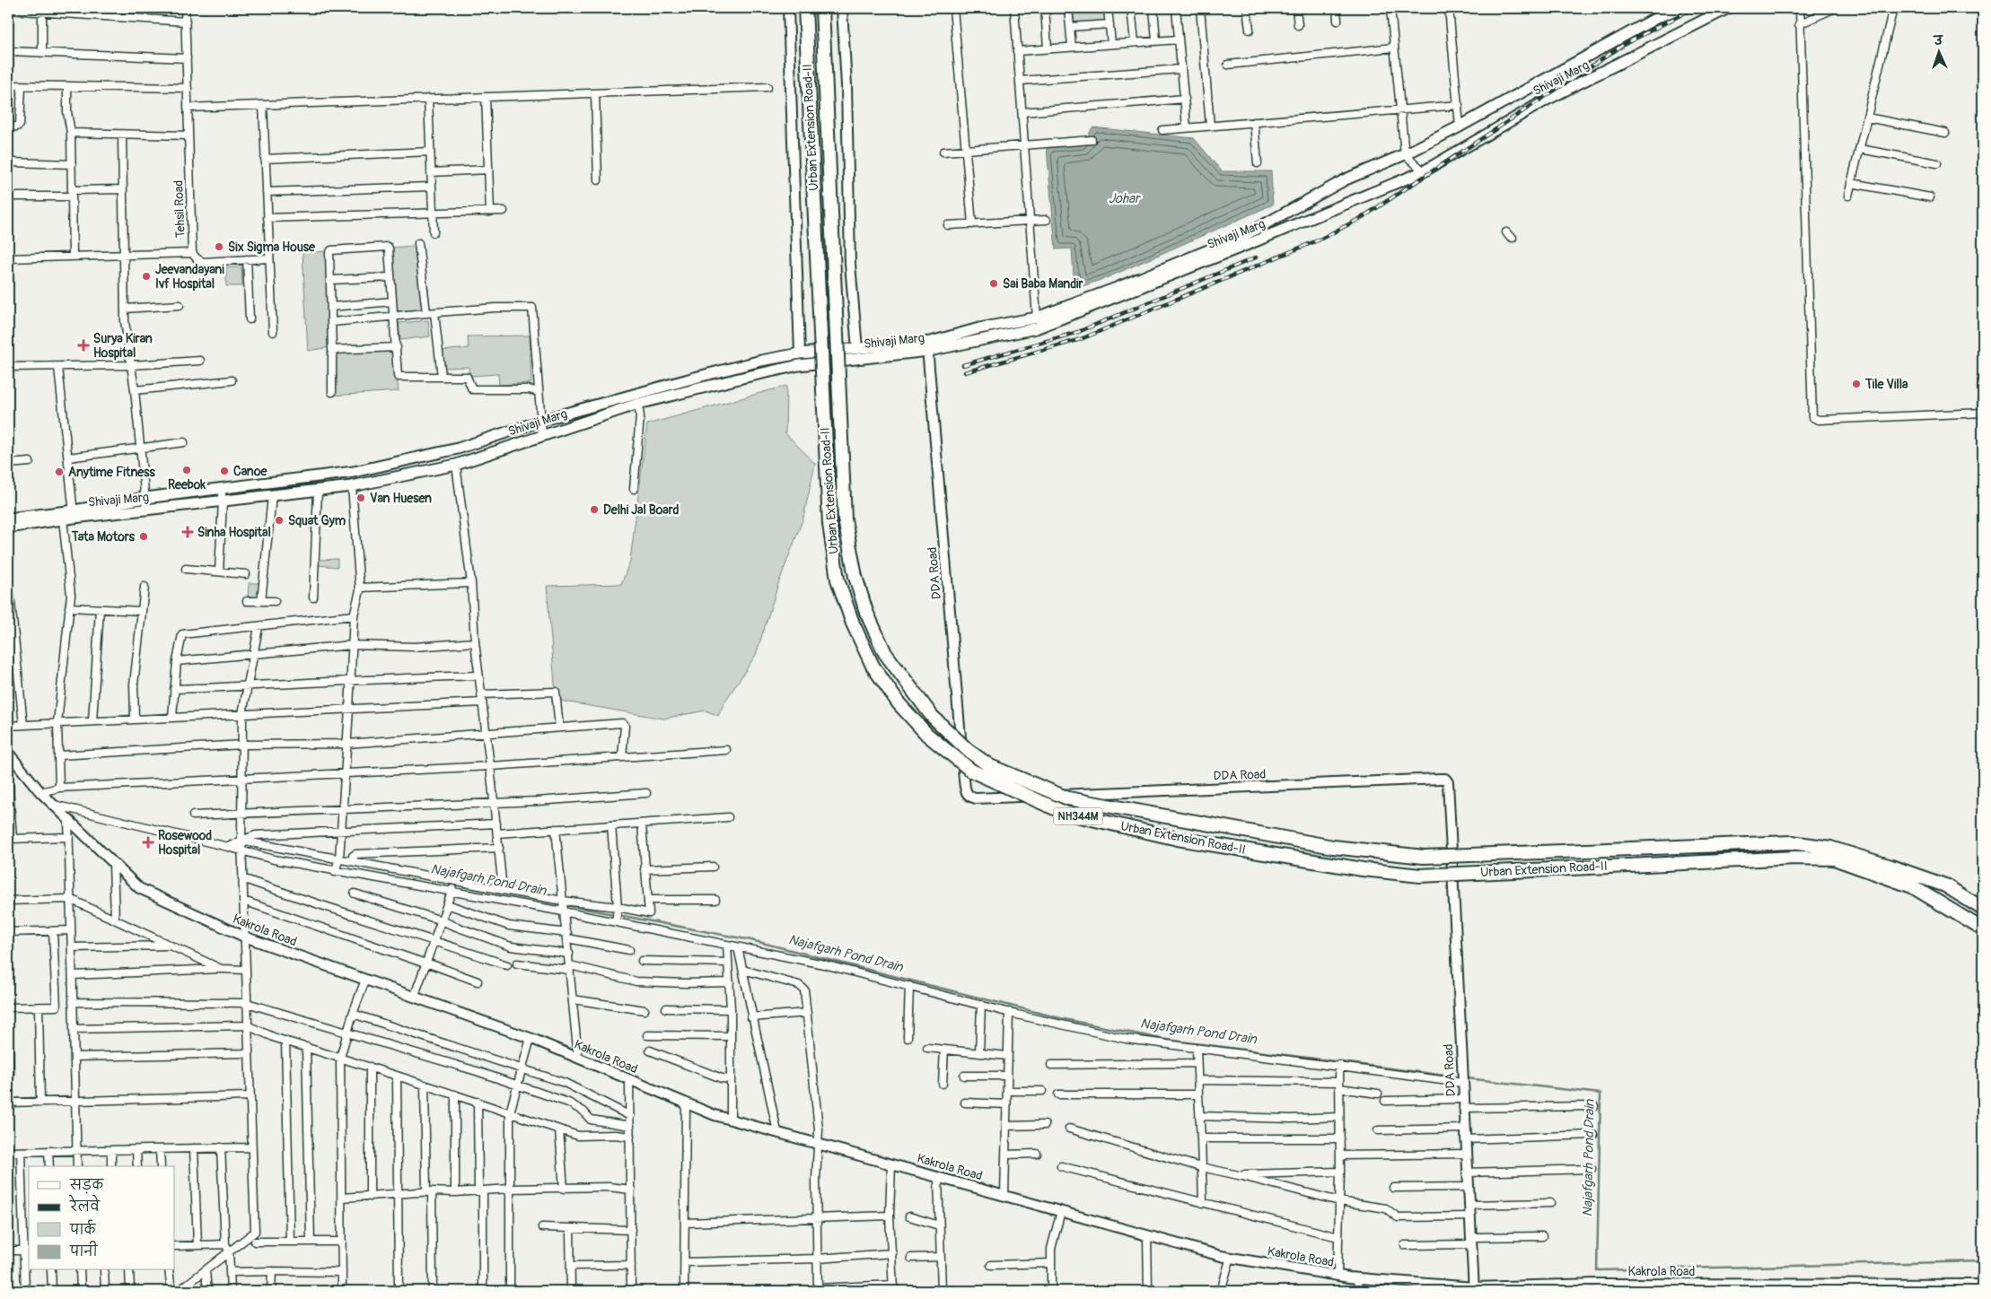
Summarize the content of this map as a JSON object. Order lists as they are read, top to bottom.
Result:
{
  "streets": {
    "highway": ["Urban Extension Road-II", "NH344M"],
    "main road": ["Shivaji Marg"],
    "street": ["Tehsil Road", "DDA Road", "Kakrola Road"]
  },
  "crossings": [
    ["Shivaji Marg", "DDA Road"],
    ["DDA Road", "Kakrola Road"]
  ],
  "water": ["Johar", "Najafgarh Pond Drain"],
  "places": {
    "other": [
      "Six Sigma House",
      "Jeevandayani Ivf Hospital",
      "Sai Baba Mandir",
      "Tile Villa",
      "Reebok",
      "Canoe",
      "Anytime Fitness",
      "Van Huesen",
      "Delhi Jal Board",
      "Squat Gym",
      "Tata Motors"
    ],
    "health": ["Surya Kiran Hospital", "Sinha Hospital", "Rosewood Hospital"]
  },
  "legend": [
    "सड़क",
    "रेलवे",
    "पार्क",
    "पानी"
  ],
  "north": "top"
}
